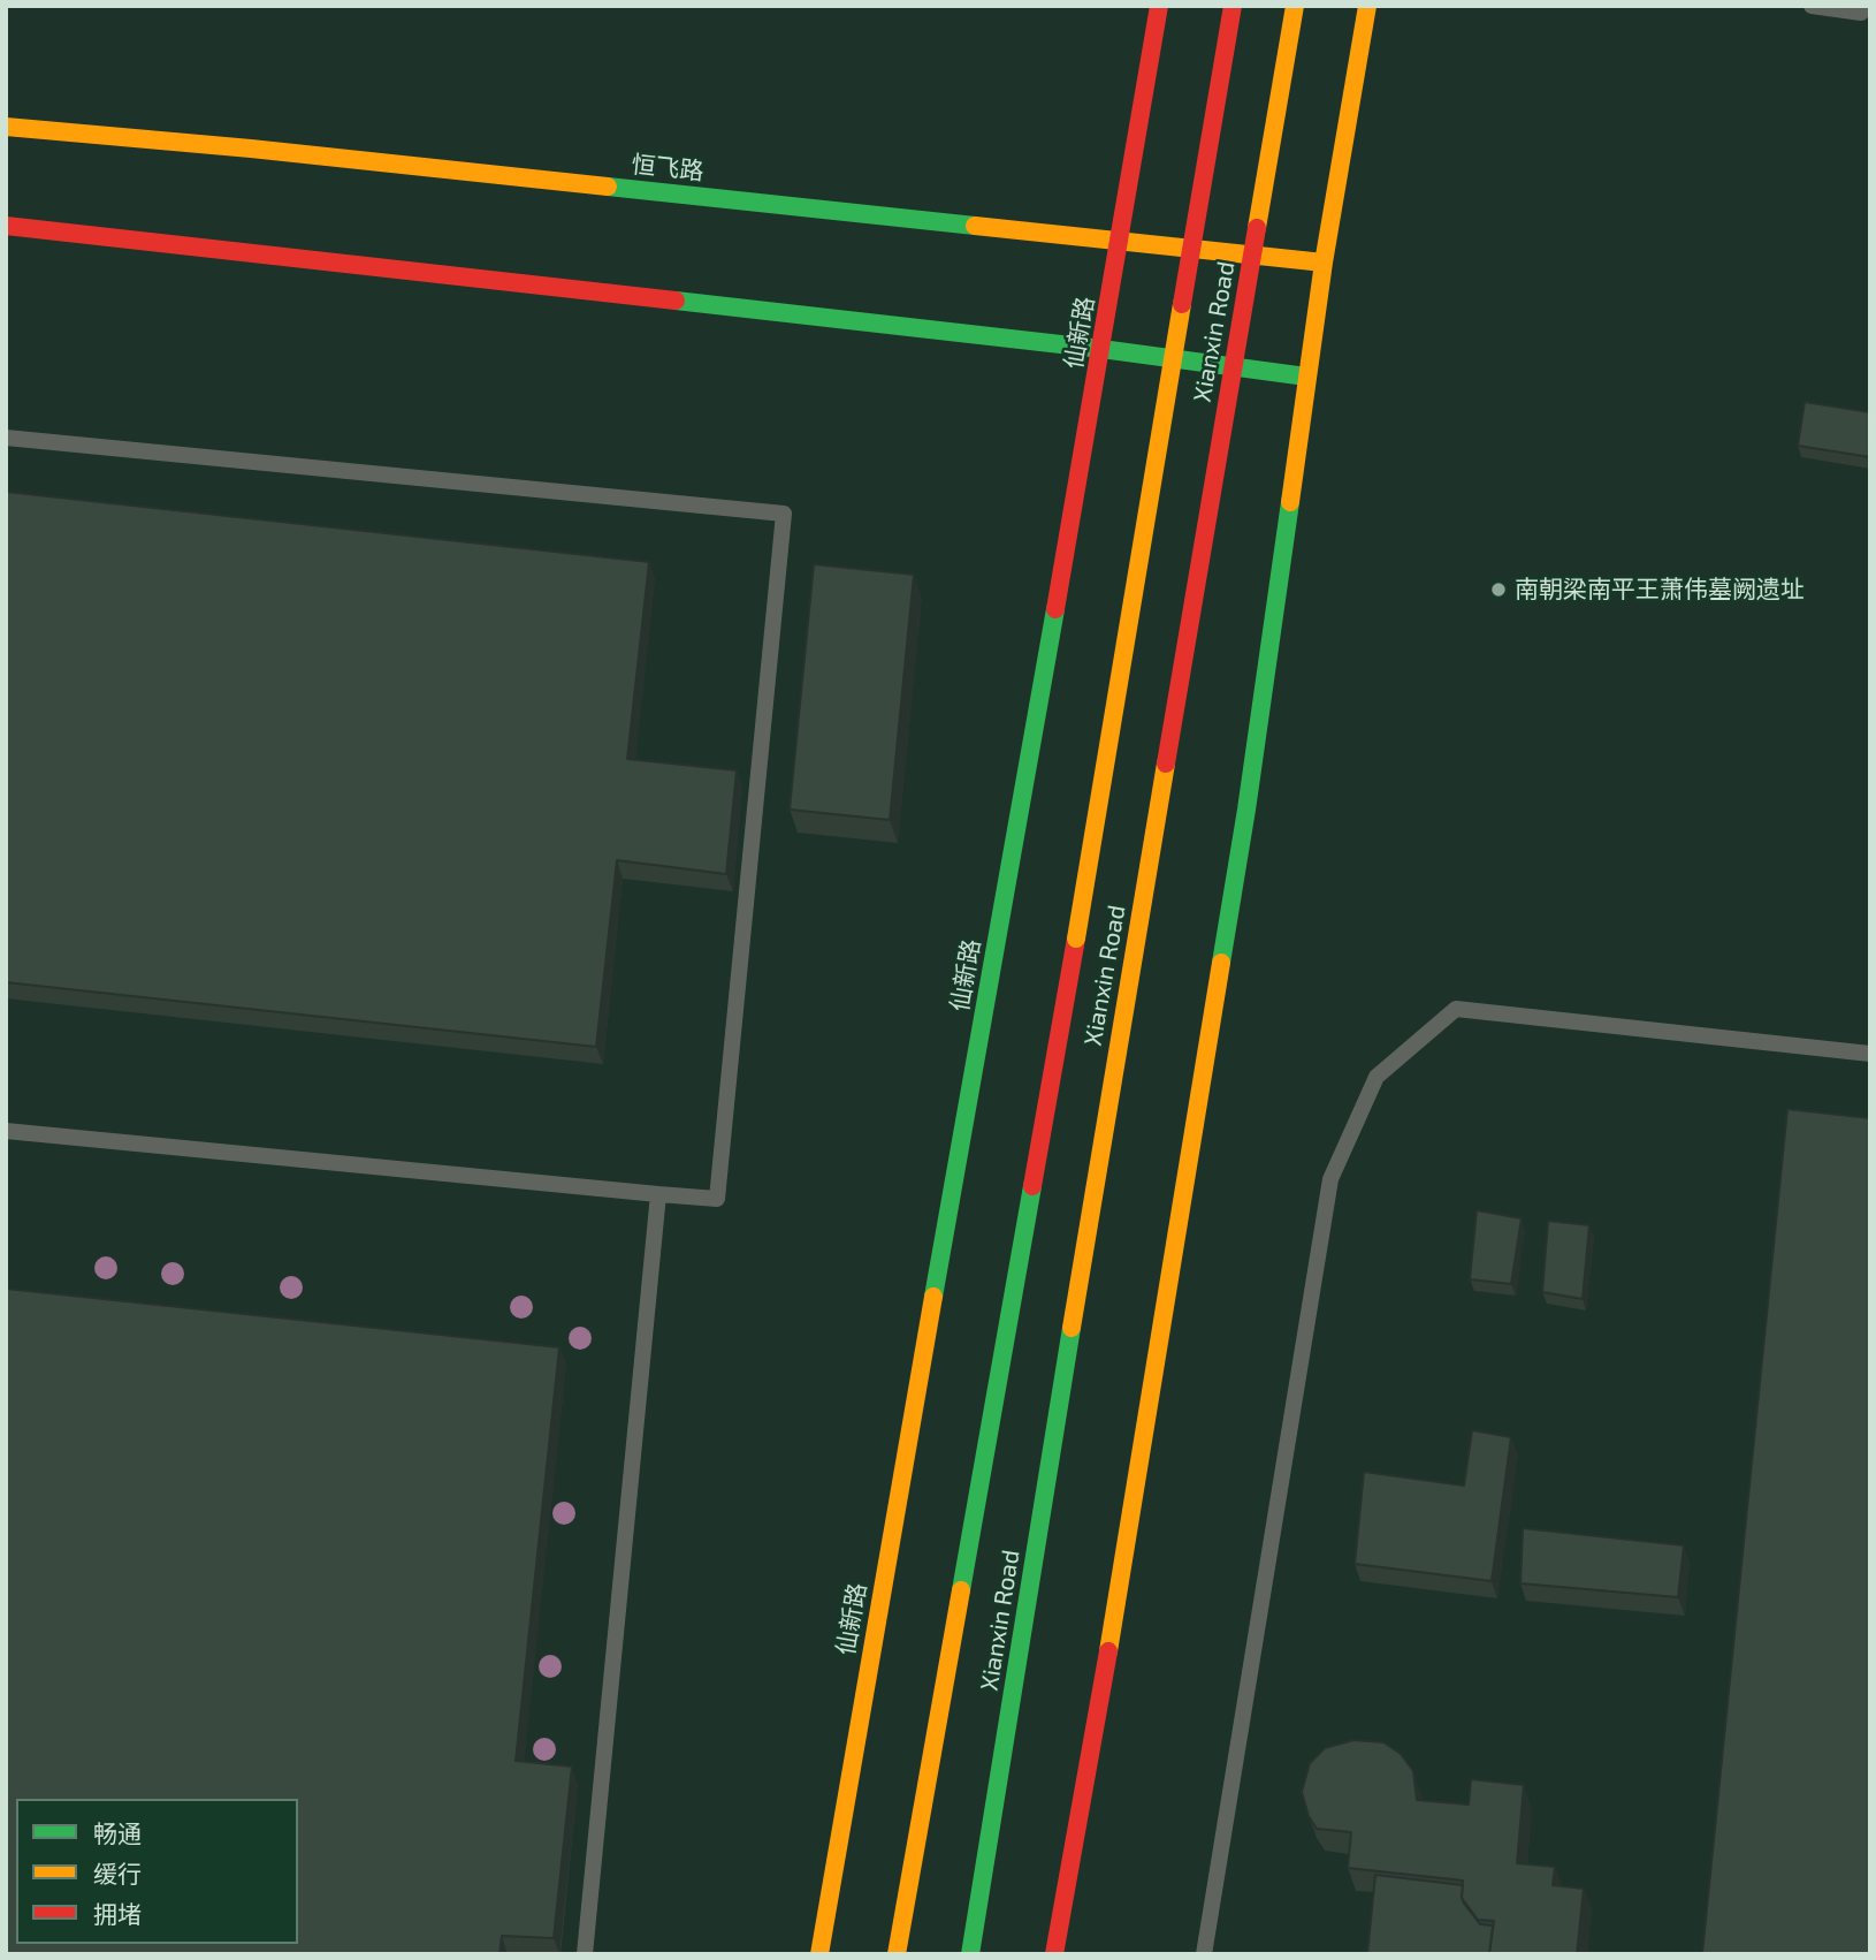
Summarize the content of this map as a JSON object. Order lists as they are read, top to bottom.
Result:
{
  "streets": {
    "main road": ["恒飞路", "Xianxin Road", "仙新路"]
  },
  "crossings": [
    ["恒飞路", "仙新路"]
  ],
  "places": ["南朝梁南平王萧伟墓阙遗址"],
  "legend": ["畅通", "缓行", "拥堵"]
}
